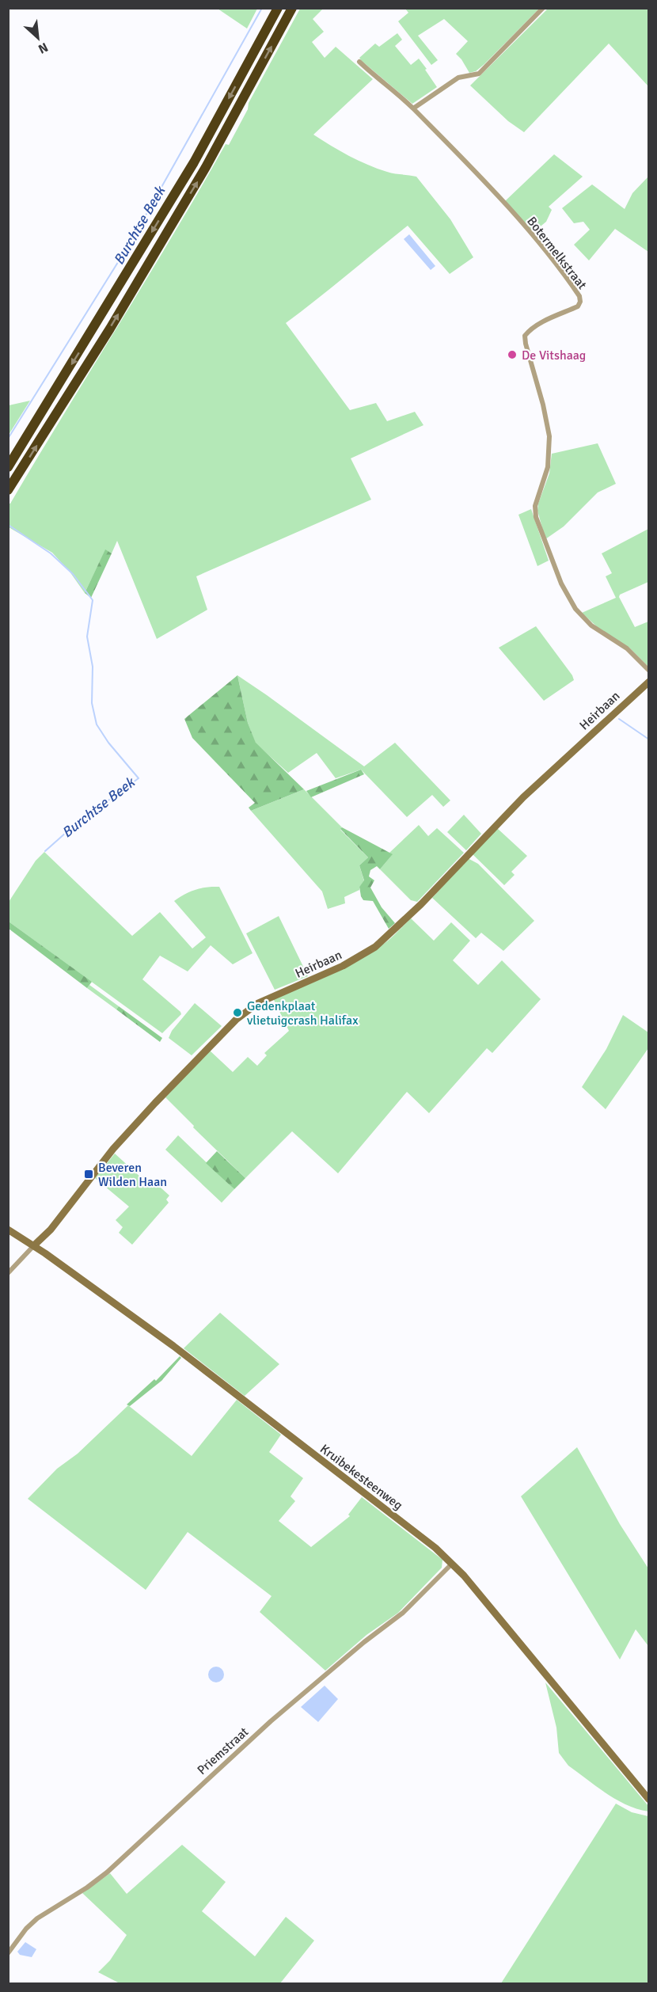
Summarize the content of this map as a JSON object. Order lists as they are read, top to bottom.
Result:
{
  "streets": {
    "street": [
      "Botermelkstraat",
      "Heirbaan",
      "Kruibekesteenweg",
      "Priemstraat"
    ]
  },
  "crossings": [
    ["Heirbaan", "Kruibekesteenweg"],
    ["Kruibekesteenweg", "Priemstraat"]
  ],
  "water": ["Burchtse Beek"],
  "places": {
    "other": ["De Vitshaag", "Gedenkplaat vlietuigcrash Halifax"],
    "transit": ["Beveren Wilden Haan"]
  },
  "north": "bottom right"
}
